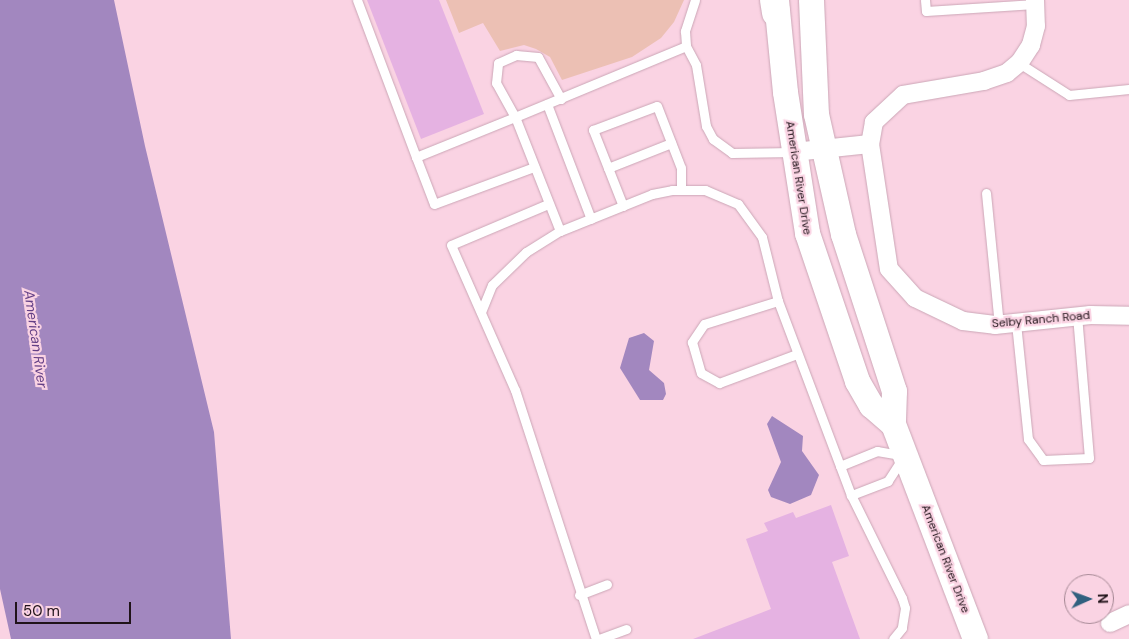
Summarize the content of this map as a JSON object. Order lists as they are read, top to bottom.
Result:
{
  "streets": {
    "street": ["American River Drive", "Selby Ranch Road"]
  },
  "water": ["American River"],
  "scale_bar": "50 m",
  "north": "right"
}
